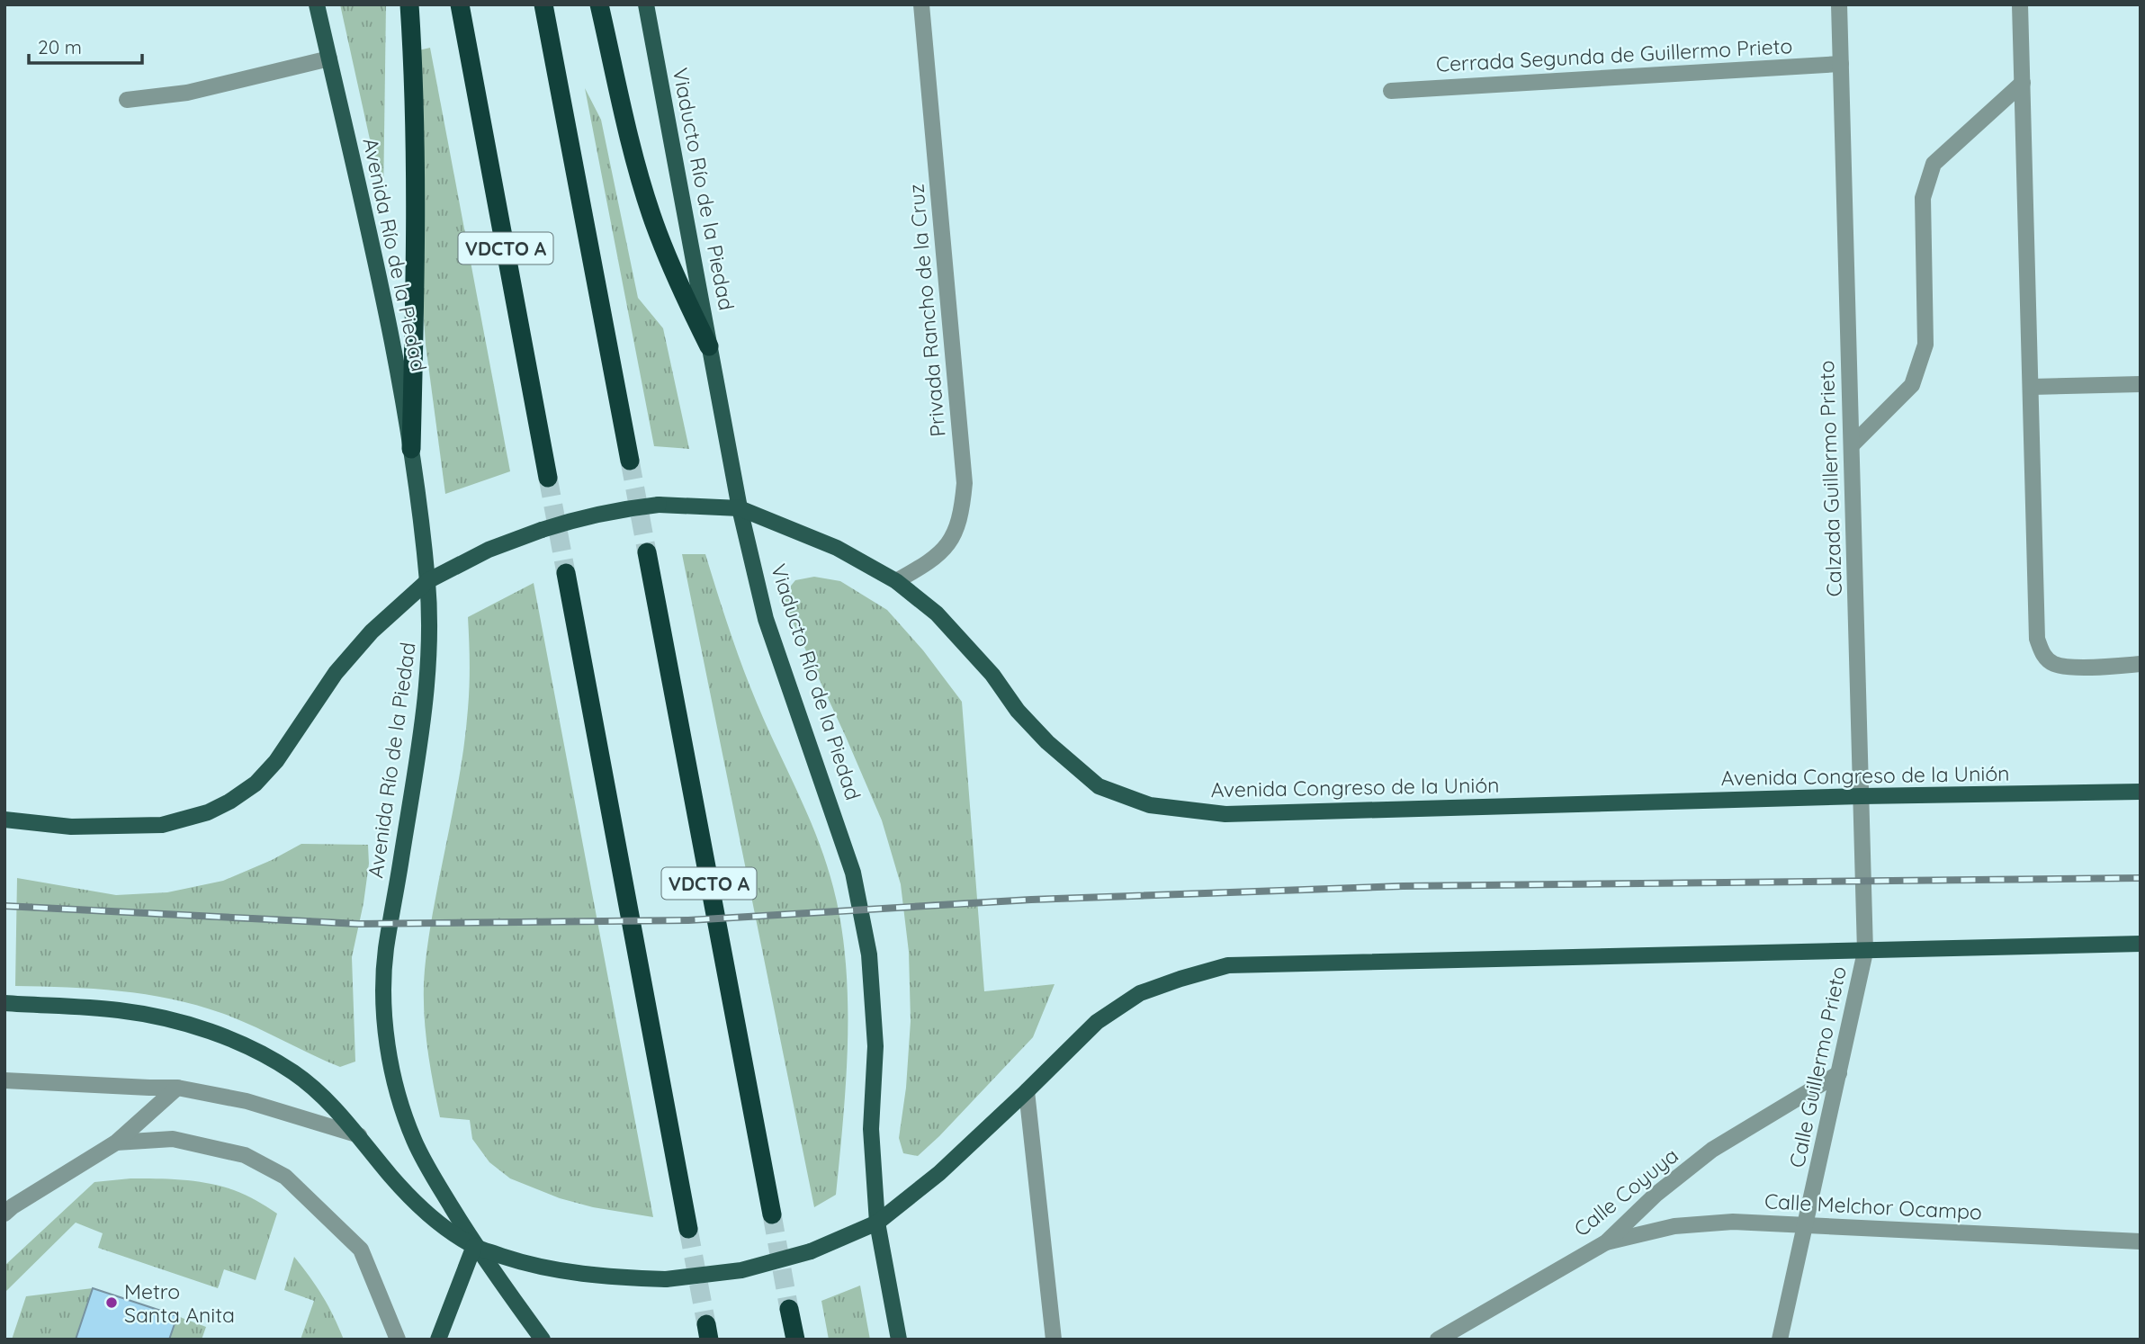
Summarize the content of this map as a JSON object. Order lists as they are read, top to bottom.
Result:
{
  "streets": {
    "highway": ["VDCTO A"],
    "main road": ["Viaducto Río de la Piedad", "Avenida Río de la Piedad", "Avenida Congreso de la Unión"],
    "street": [
      "Cerrada Segunda de Guillermo Prieto",
      "Privada Rancho de la Cruz",
      "Calzada Guillermo Prieto",
      "Calle Guillermo Prieto",
      "Calle Coyuya",
      "Calle Melchor Ocampo"
    ]
  },
  "crossings": [
    ["Cerrada Segunda de Guillermo Prieto", "Calzada Guillermo Prieto"],
    ["Viaducto Río de la Piedad", "Avenida Congreso de la Unión"],
    ["Avenida Río de la Piedad", "Avenida Congreso de la Unión"],
    ["Privada Rancho de la Cruz", "Avenida Congreso de la Unión"],
    ["Calzada Guillermo Prieto", "Avenida Congreso de la Unión"],
    ["Calzada Guillermo Prieto", "Calle Guillermo Prieto"],
    ["Calle Guillermo Prieto", "Calle Coyuya"],
    ["Calle Guillermo Prieto", "Calle Melchor Ocampo"],
    ["Calle Coyuya", "Calle Melchor Ocampo"]
  ],
  "places": ["Metro Santa Anita"],
  "scale_bar": "20 m"
}
